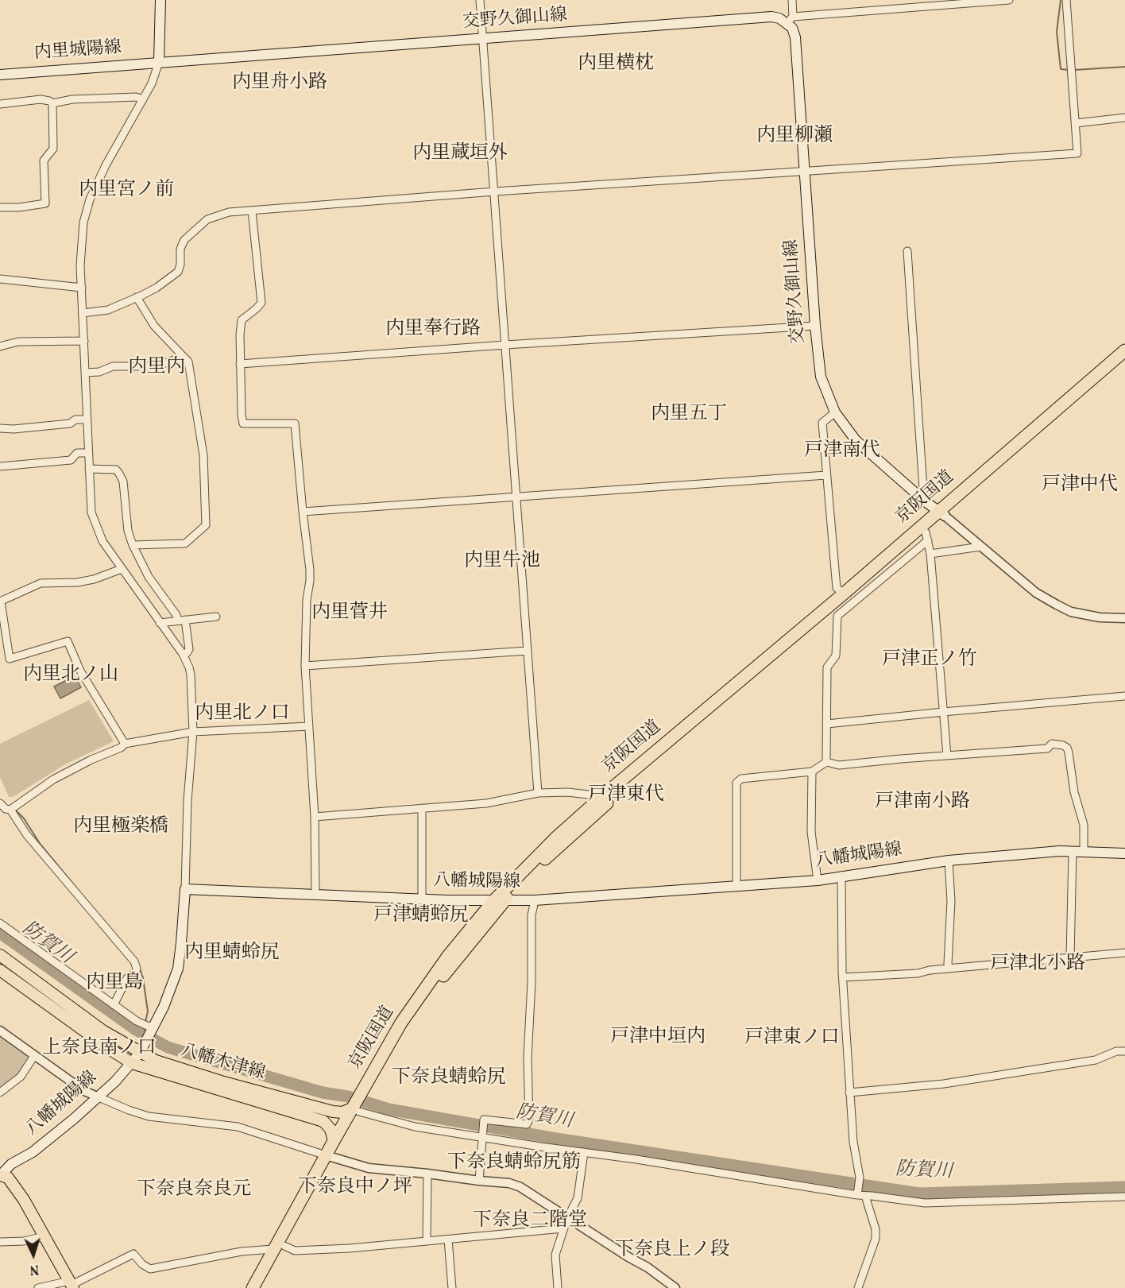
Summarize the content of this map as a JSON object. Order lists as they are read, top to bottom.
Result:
{
  "streets": {
    "highway": ["京阪国道"],
    "main road": [
      "交野久御山線",
      "内里城陽線",
      "八幡城陽線",
      "八幡木津線"
    ]
  },
  "crossings": [
    ["交野久御山線", "内里城陽線"],
    ["交野久御山線", "京阪国道"],
    ["京阪国道", "八幡城陽線"],
    ["京阪国道", "八幡木津線"],
    ["八幡城陽線", "八幡木津線"]
  ],
  "districts": [
    "内里横枕",
    "内里舟小路",
    "内里柳瀬",
    "内里蔵垣外",
    "内里宮ノ前",
    "内里奉行路",
    "内里内",
    "内里五丁",
    "戸津南代",
    "戸津中代",
    "内里牛池",
    "内里菅井",
    "戸津正ノ竹",
    "内里北ノ山",
    "内里北ノ口",
    "戸津東代",
    "戸津南小路",
    "内里極楽橋",
    "戸津蜻蛉尻",
    "内里蜻蛉尻",
    "戸津北小路",
    "内里島",
    "戸津中垣内",
    "戸津東ノ口",
    "上奈良南ノ口",
    "下奈良蜻蛉尻",
    "下奈良蜻蛉尻筋",
    "下奈良中ノ坪",
    "下奈良奈良元",
    "下奈良二階堂",
    "下奈良上ノ段"
  ],
  "water": ["防賀川"],
  "north": "bottom"
}
